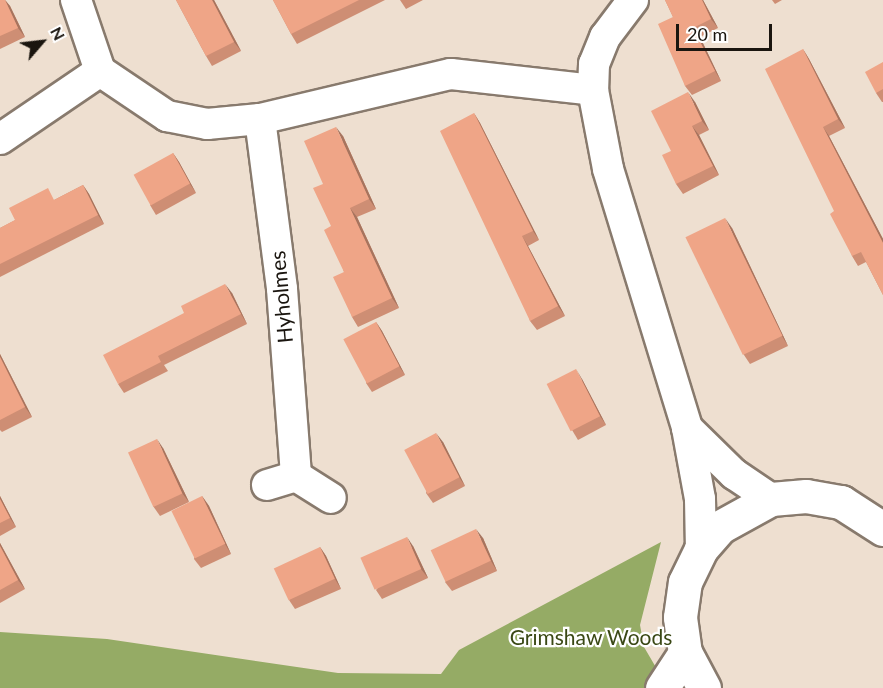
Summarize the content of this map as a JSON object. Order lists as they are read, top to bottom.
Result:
{
  "streets": {
    "street": ["Hyholmes"]
  },
  "parks": ["Grimshaw Woods"],
  "scale_bar": "20 m",
  "north": "top right"
}
